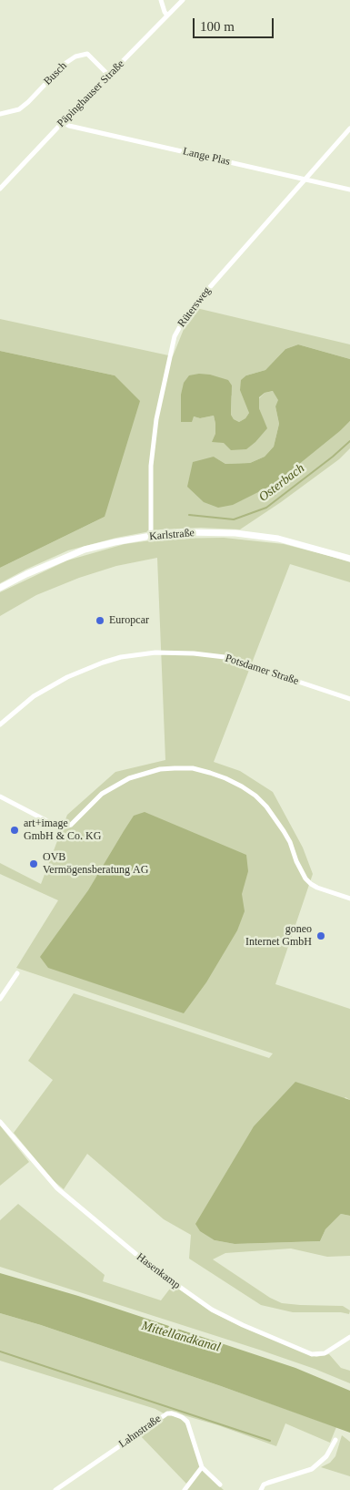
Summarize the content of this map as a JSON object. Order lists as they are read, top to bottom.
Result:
{
  "streets": {
    "street": [
      "Busch",
      "Päpinghauser Straße",
      "Lange Plas",
      "Rütersweg",
      "Karlstraße",
      "Potsdamer Straße",
      "Hasenkamp",
      "Lahnstraße"
    ]
  },
  "crossings": [
    ["Busch", "Päpinghauser Straße"],
    ["Päpinghauser Straße", "Lange Plas"],
    ["Lange Plas", "Rütersweg"],
    ["Rütersweg", "Karlstraße"]
  ],
  "water": ["Osterbach", "Mittellandkanal"],
  "places": [
    "Europcar",
    "art+image GmbH & Co. KG",
    "OVB Vermögensberatung AG",
    "goneo Internet GmbH"
  ],
  "scale_bar": "100 m"
}
